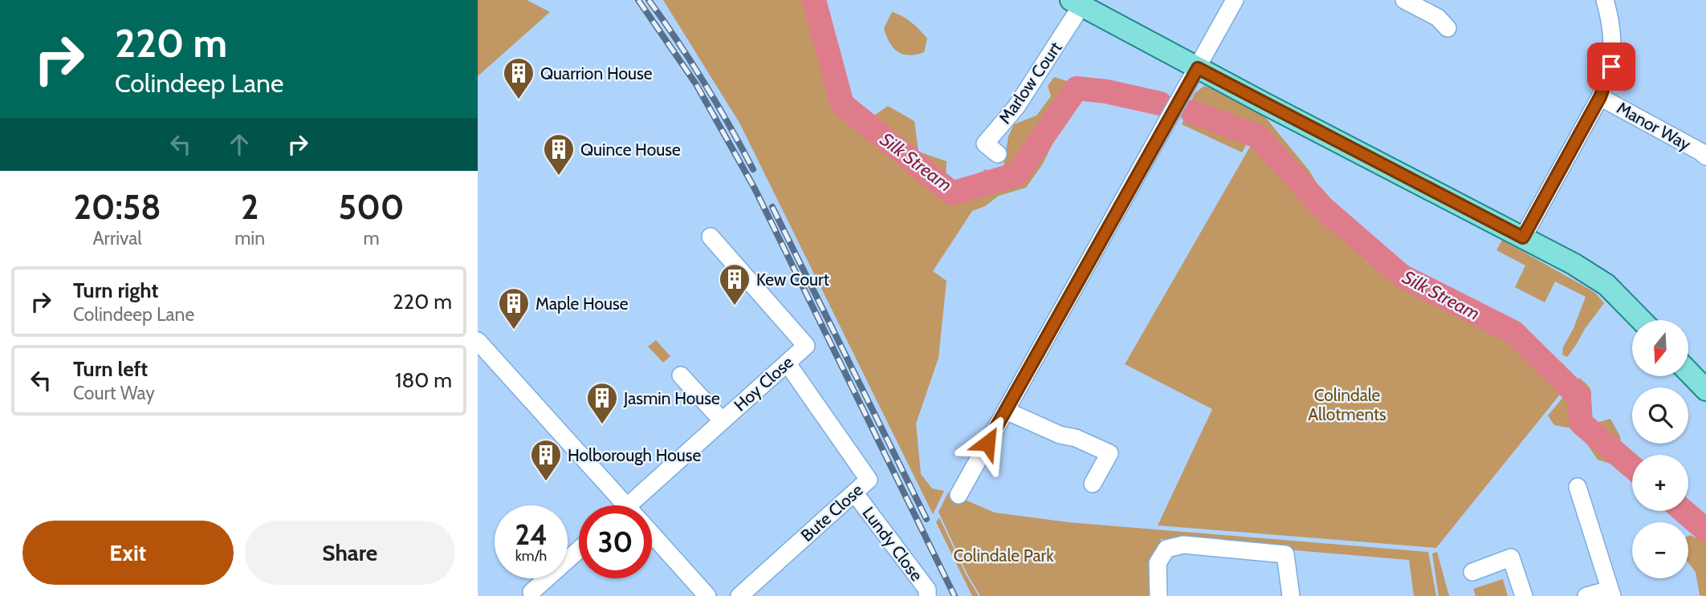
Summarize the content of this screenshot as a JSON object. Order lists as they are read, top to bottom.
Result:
{
  "streets": {
    "street": [
      "Marlow Court",
      "Manor Way",
      "Hoy Close",
      "Bute Close",
      "Lundy Close"
    ]
  },
  "crossings": [
    ["Hoy Close", "Bute Close"],
    ["Bute Close", "Lundy Close"]
  ],
  "water": ["Silk Stream"],
  "parks": ["Colindale Allotments", "Colindale Park"],
  "places": {
    "building": [
      "Quarrion House",
      "Quince House",
      "Kew Court",
      "Maple House",
      "Jasmin House",
      "Holborough House"
    ]
  },
  "north": "bottom",
  "page": {
    "turn": ["220 m", "Colindeep Lane"],
    "eta": [
      "20:58",
      "Arrival",
      "2",
      "min",
      "500",
      "m"
    ],
    "list": [
      {
        "name": "Turn right",
        "note": "Colindeep Lane",
        "value": "220 m"
      },
      {
        "name": "Turn left",
        "note": "Court Way",
        "value": "180 m"
      }
    ],
    "map_buttons": ["+", "−"],
    "speed": "24 km/h",
    "limit": "30",
    "buttons": ["Exit", "Share"]
  }
}
